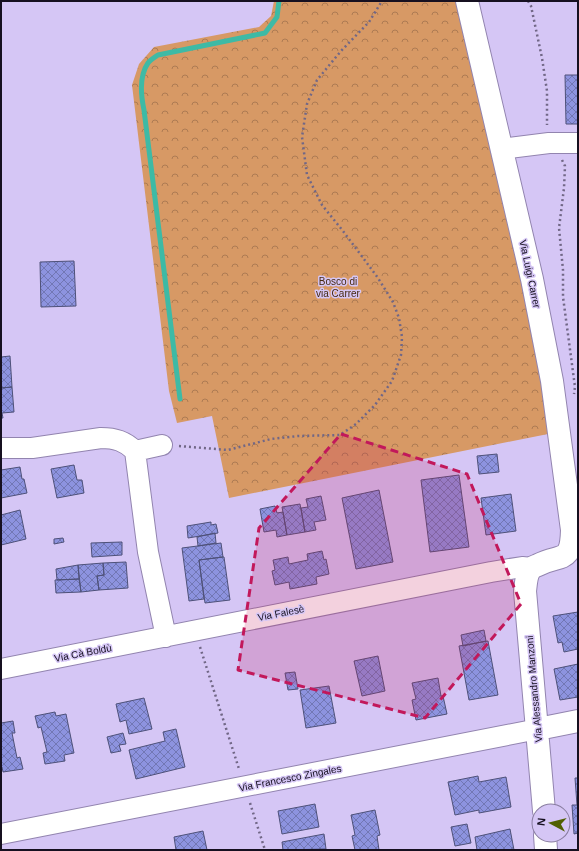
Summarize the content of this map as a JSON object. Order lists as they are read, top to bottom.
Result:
{
  "streets": {
    "street": [
      "Via Luigi Carrer",
      "Via Falesè",
      "Via Cà Boldù",
      "Via Alessandro Manzoni",
      "Via Francesco Zingales"
    ]
  },
  "crossings": [
    ["Via Luigi Carrer", "Via Falesè"],
    ["Via Falesè", "Via Cà Boldù"],
    ["Via Falesè", "Via Alessandro Manzoni"],
    ["Via Alessandro Manzoni", "Via Francesco Zingales"]
  ],
  "parks": ["Bosco di via Carrer"],
  "north": "left"
}
